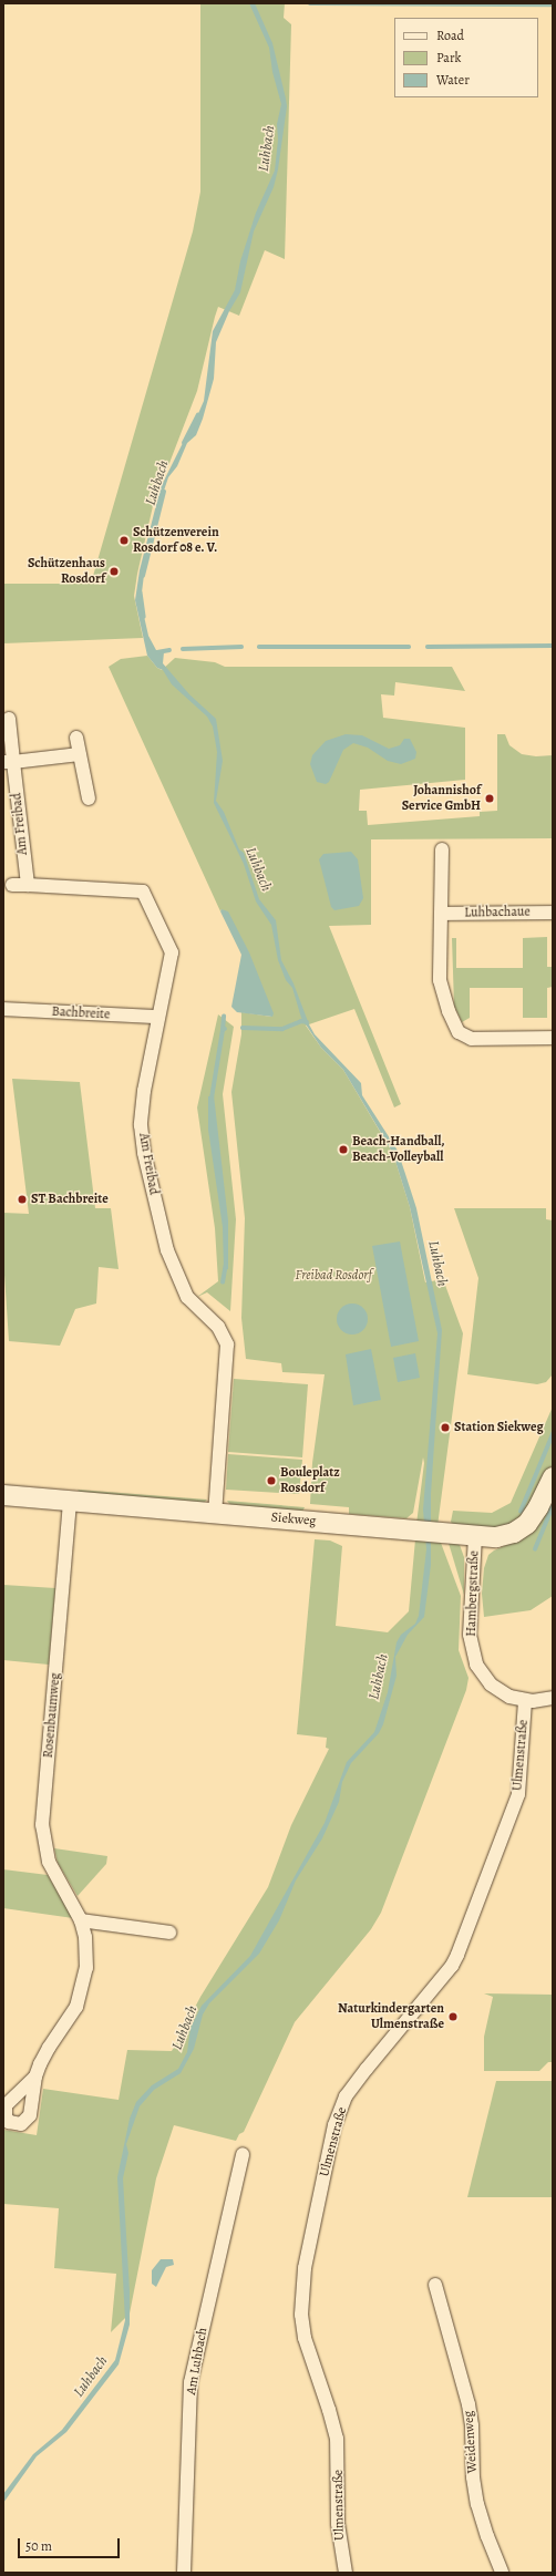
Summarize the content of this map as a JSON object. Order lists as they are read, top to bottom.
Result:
{
  "streets": {
    "street": [
      "Am Freibad",
      "Luhbachaue",
      "Bachbreite",
      "Siekweg",
      "Hambergstraße",
      "Rosenbaumweg",
      "Ulmenstraße",
      "Am Luhbach",
      "Weidenweg"
    ]
  },
  "crossings": [
    ["Am Freibad", "Bachbreite"],
    ["Am Freibad", "Siekweg"],
    ["Siekweg", "Hambergstraße"],
    ["Siekweg", "Rosenbaumweg"],
    ["Hambergstraße", "Ulmenstraße"]
  ],
  "water": ["Luhbach"],
  "parks": ["Freibad Rosdorf"],
  "places": [
    "Schützenverein Rosdorf 08 e. V.",
    "Schützenhaus Rosdorf",
    "Johannishof Service GmbH",
    "Beach-Handball, Beach-Volleyball",
    "ST Bachbreite",
    "Station Siekweg",
    "Bouleplatz Rosdorf",
    "Naturkindergarten Ulmenstraße"
  ],
  "legend": ["Road", "Park", "Water"],
  "scale_bar": "50 m"
}
